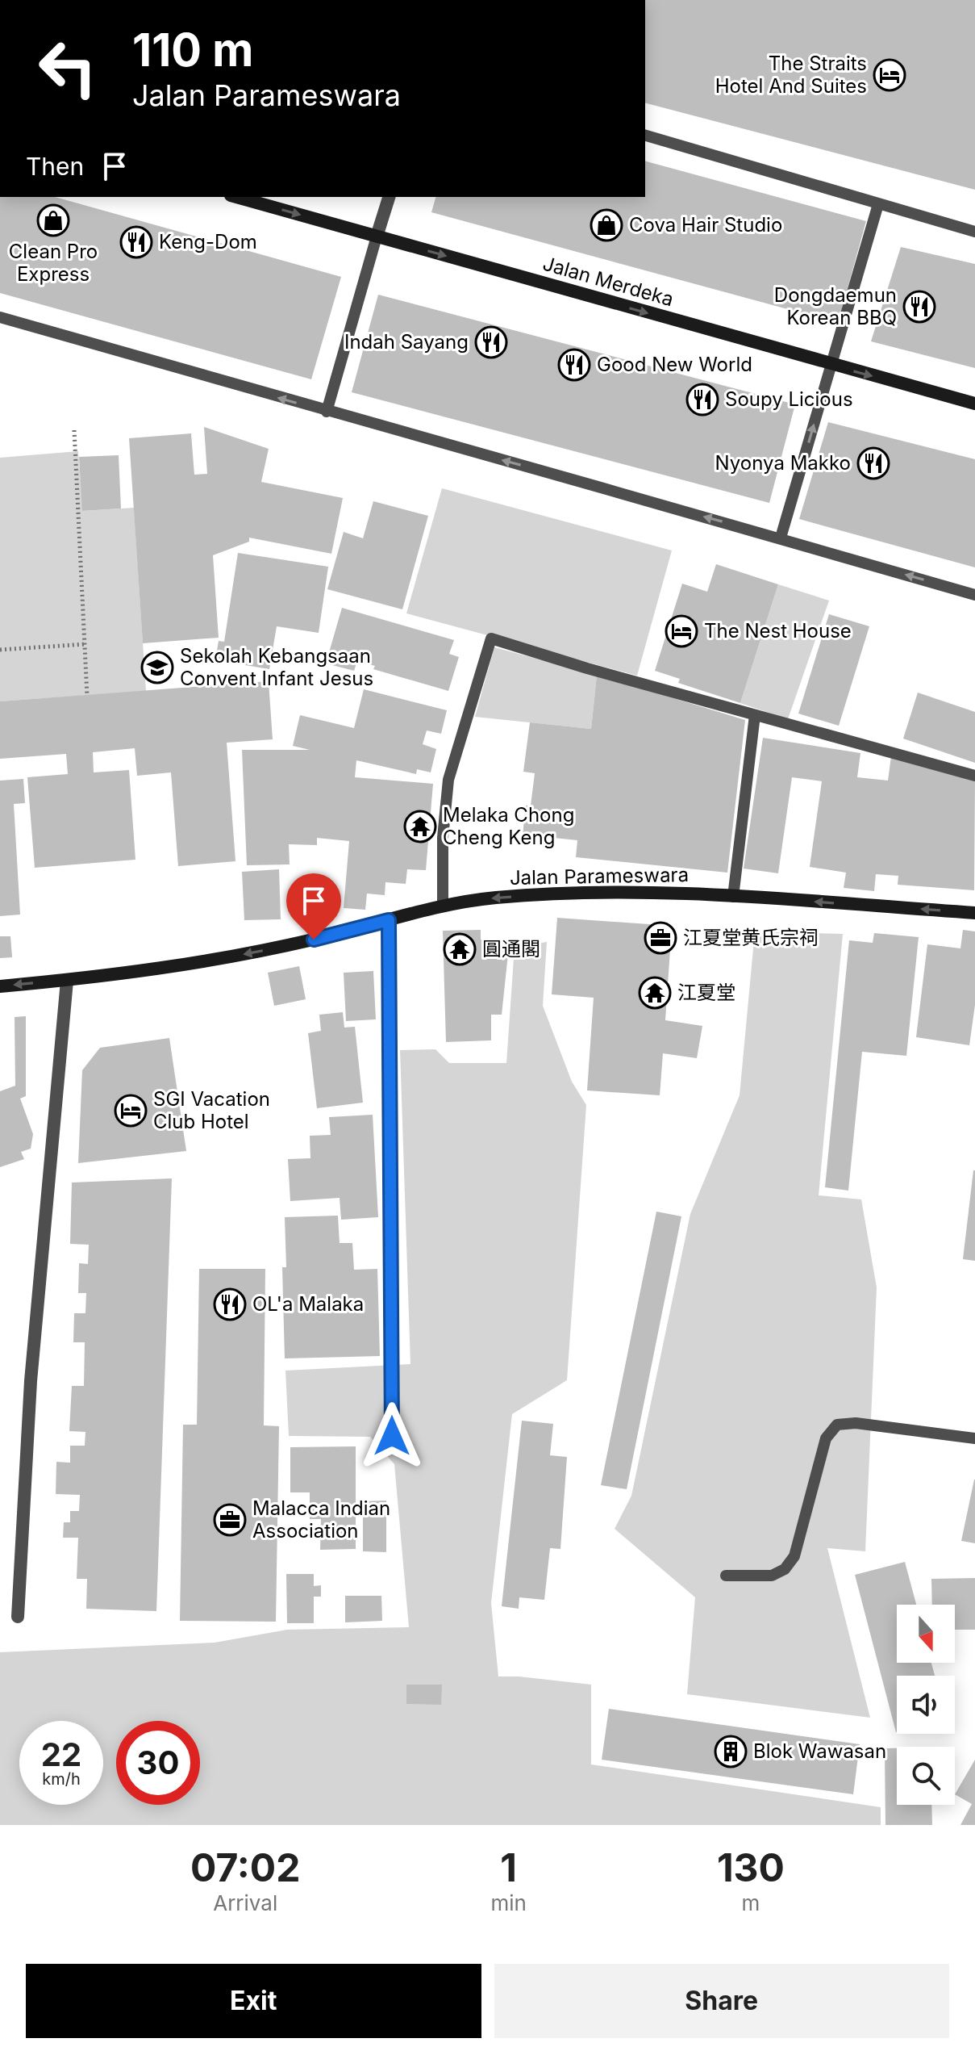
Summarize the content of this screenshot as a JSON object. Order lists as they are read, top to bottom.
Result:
{
  "streets": {
    "main road": ["Jalan Merdeka", "Jalan Parameswara"]
  },
  "one_way": ["Jalan Merdeka", "Jalan Parameswara"],
  "places": {
    "hotel": ["The Straits Hotel And Suites", "The Nest House", "SGI Vacation Club Hotel"],
    "shop": ["Clean Pro Express", "Cova Hair Studio"],
    "restaurant": [
      "Keng-Dom",
      "Dongdaemun Korean BBQ",
      "Indah Sayang",
      "Good New World",
      "Soupy Licious",
      "Nyonya Makko",
      "OL'a Malaka"
    ],
    "school or university": ["Sekolah Kebangsaan Convent Infant Jesus"],
    "temple": ["Melaka Chong Cheng Keng", "圓通閣", "江夏堂"],
    "office": ["江夏堂黄氏宗祠", "Malacca Indian Association"],
    "building": ["Blok Wawasan"]
  },
  "north": "bottom",
  "page": {
    "turn": ["110 m", "Jalan Parameswara"],
    "then": "Then",
    "speed": "22 km/h",
    "limit": "30",
    "eta": [
      "07:02",
      "Arrival",
      "1",
      "min",
      "130",
      "m"
    ],
    "buttons": ["Exit", "Share"]
  }
}
